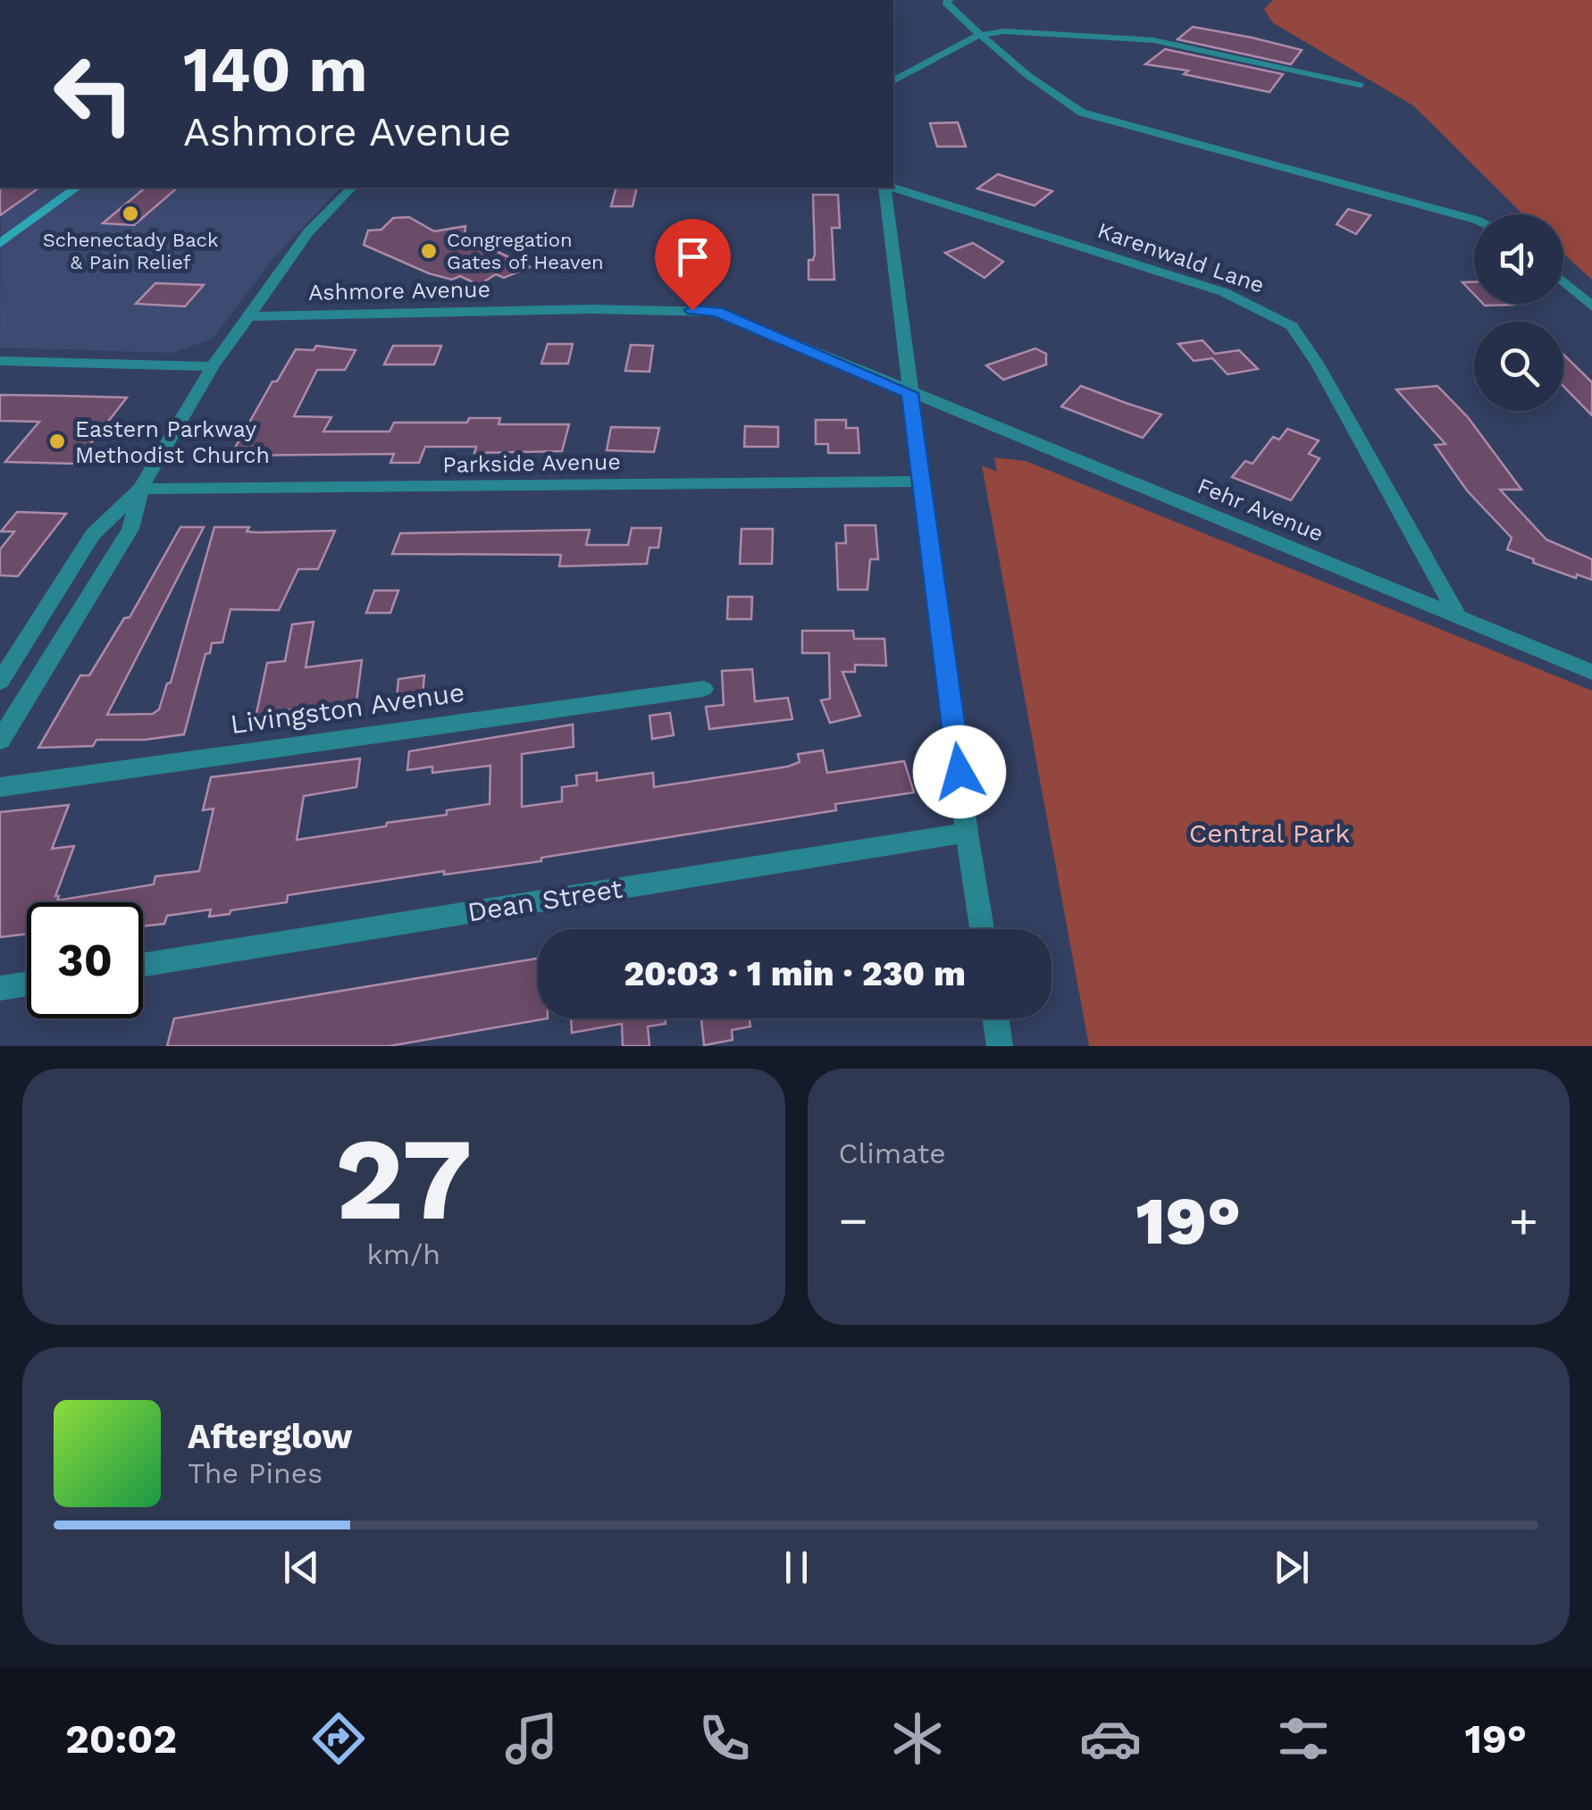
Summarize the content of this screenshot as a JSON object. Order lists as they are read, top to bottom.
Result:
{
  "streets": {
    "street": [
      "Karenwald Lane",
      "Ashmore Avenue",
      "Parkside Avenue",
      "Fehr Avenue",
      "Livingston Avenue",
      "Dean Street"
    ]
  },
  "crossings": [
    ["Karenwald Lane", "Fehr Avenue"],
    ["Ashmore Avenue", "Fehr Avenue"]
  ],
  "parks": ["Central Park"],
  "places": ["Schenectady Back & Pain Relief", "Congregation Gates of Heaven", "Eastern Parkway Methodist Church"],
  "page": {
    "turn": ["140 m", "Ashmore Avenue"],
    "limit": "30",
    "trip": "20:03 · 1 min · 230 m",
    "tile": [
      ["27", "km/h"],
      "Climate"
    ],
    "heat": ["−", "19°", "+"],
    "song": ["Afterglow", "The Pines"],
    "tabs": ["20:02", "19°"]
  }
}
